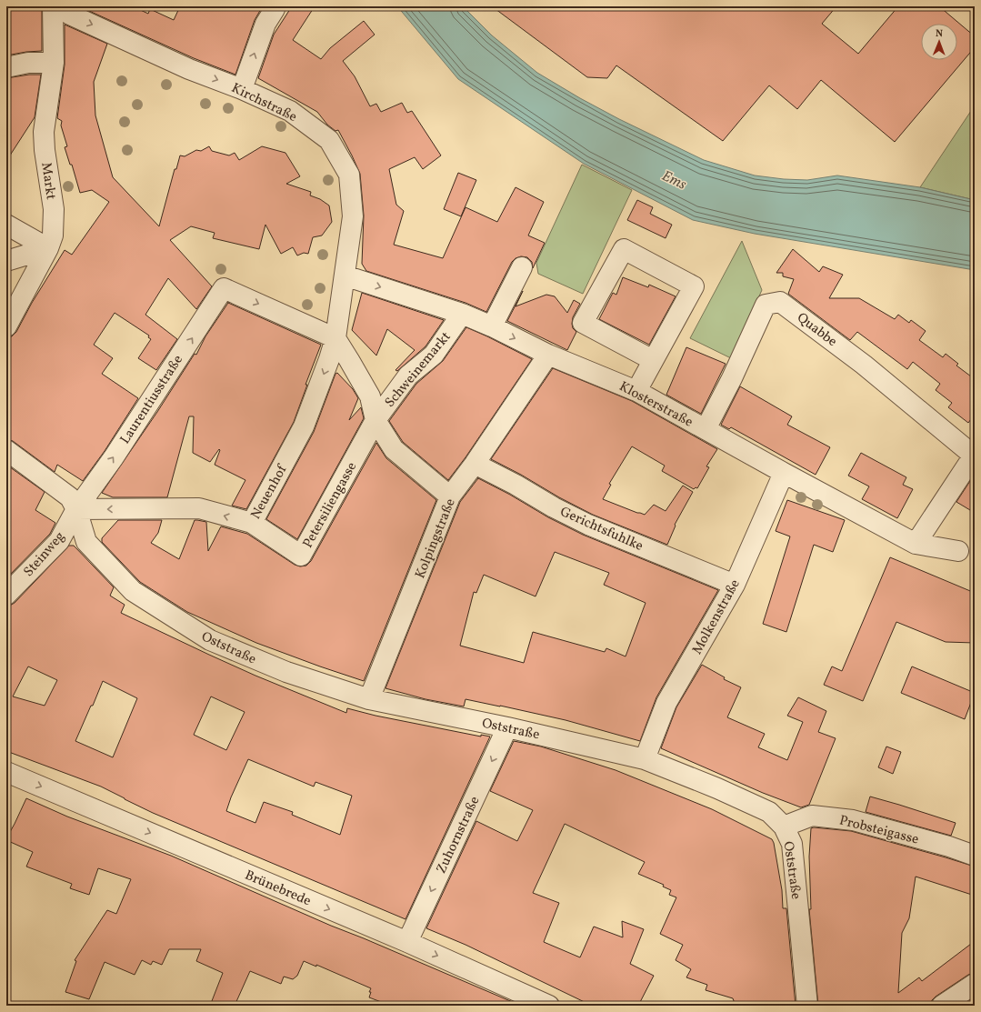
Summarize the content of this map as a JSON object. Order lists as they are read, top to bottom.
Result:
{
  "streets": {
    "street": [
      "Kirchstraße",
      "Markt",
      "Quabbe",
      "Schweinemarkt",
      "Laurentiusstraße",
      "Klosterstraße",
      "Neuenhof",
      "Petersiliengasse",
      "Gerichtsfuhlke",
      "Kolpingstraße",
      "Steinweg",
      "Molkenstraße",
      "Oststraße",
      "Probsteigasse",
      "Zuhornstraße",
      "Brünebrede"
    ]
  },
  "crossings": [
    ["Kirchstraße", "Schweinemarkt"],
    ["Kirchstraße", "Laurentiusstraße"],
    ["Kirchstraße", "Klosterstraße"],
    ["Kirchstraße", "Neuenhof"],
    ["Quabbe", "Klosterstraße"],
    ["Schweinemarkt", "Laurentiusstraße"],
    ["Schweinemarkt", "Klosterstraße"],
    ["Schweinemarkt", "Neuenhof"],
    ["Schweinemarkt", "Petersiliengasse"],
    ["Laurentiusstraße", "Neuenhof"],
    ["Laurentiusstraße", "Steinweg"],
    ["Laurentiusstraße", "Oststraße"],
    ["Klosterstraße", "Kolpingstraße"],
    ["Klosterstraße", "Molkenstraße"],
    ["Neuenhof", "Petersiliengasse"],
    ["Neuenhof", "Steinweg"],
    ["Neuenhof", "Oststraße"],
    ["Gerichtsfuhlke", "Kolpingstraße"],
    ["Gerichtsfuhlke", "Molkenstraße"],
    ["Kolpingstraße", "Oststraße"],
    ["Steinweg", "Oststraße"],
    ["Molkenstraße", "Oststraße"],
    ["Oststraße", "Probsteigasse"],
    ["Oststraße", "Zuhornstraße"],
    ["Zuhornstraße", "Brünebrede"]
  ],
  "one_way": [
    "Kirchstraße",
    "Neuenhof",
    "Zuhornstraße",
    "Brünebrede"
  ],
  "water": ["Ems"],
  "north": "top"
}
